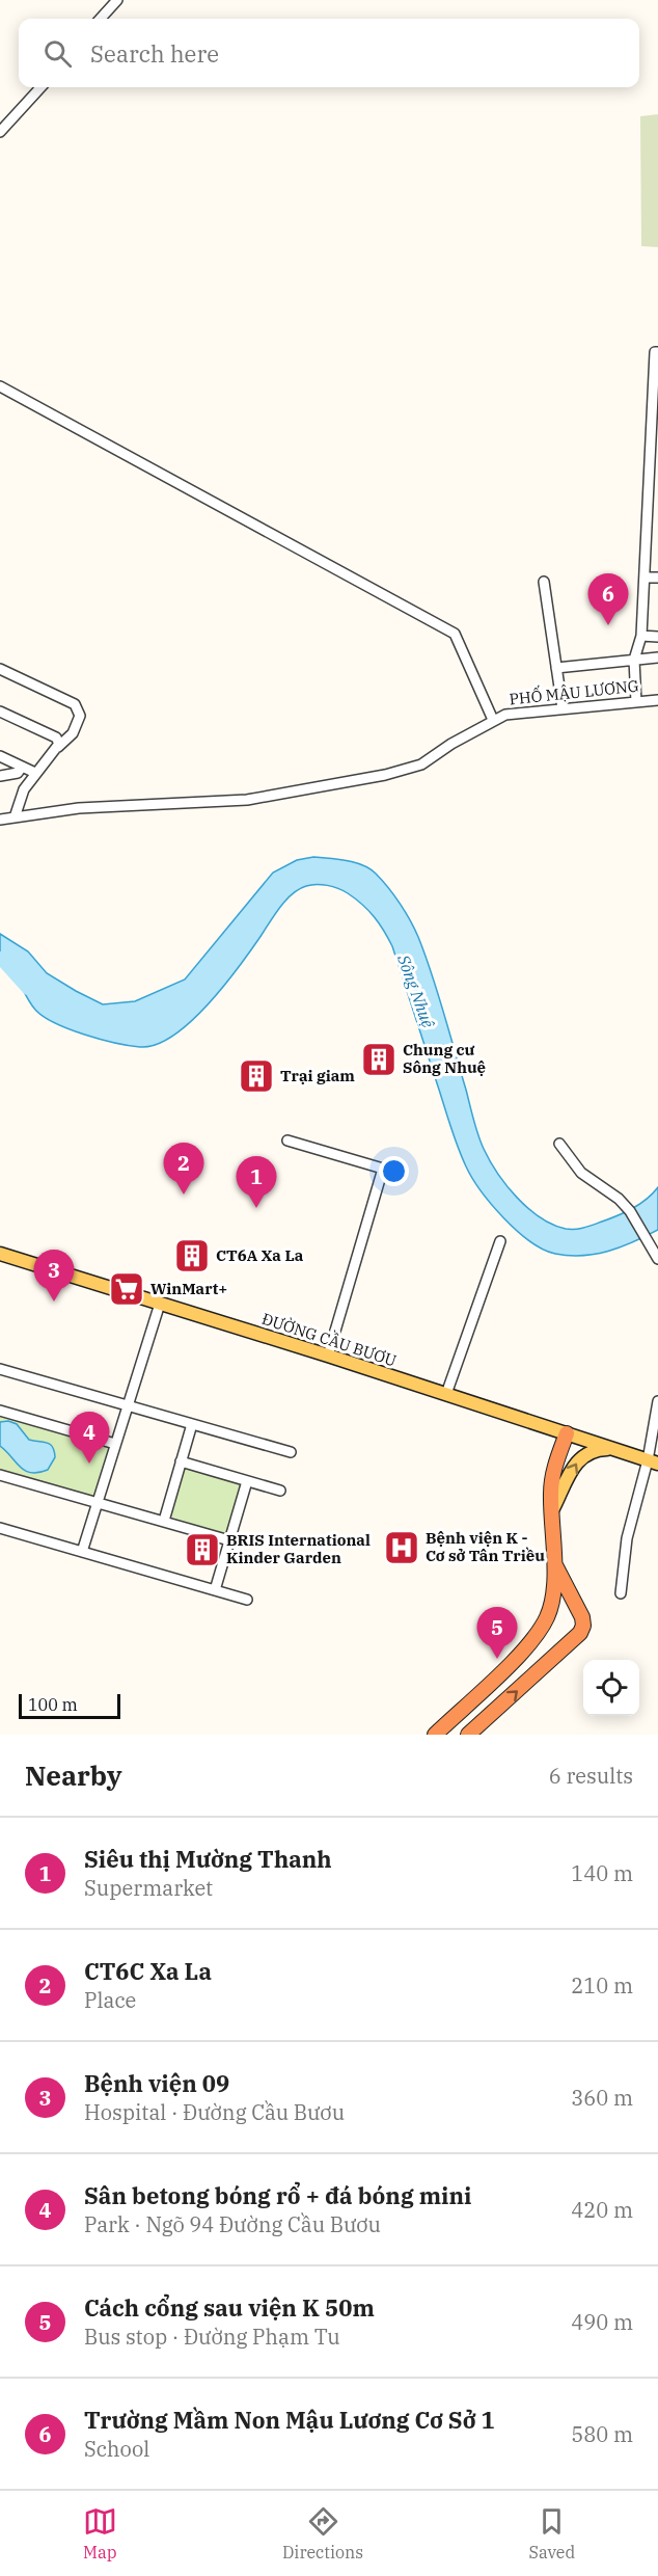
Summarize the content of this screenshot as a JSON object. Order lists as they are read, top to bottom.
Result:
{
  "streets": {
    "main road": ["ĐƯỜNG CẦU BƯƠU"],
    "street": ["PHỐ MẬU LƯƠNG"]
  },
  "water": ["Sông Nhuệ"],
  "places": {
    "building": [
      "Chung cư Sông Nhuệ",
      "Trại giam",
      "CT6A Xa La",
      "BRIS International Kinder Garden"
    ],
    "supermarket": ["WinMart+"],
    "hospital": ["Bệnh viện K - Cơ sở Tân Triều"]
  },
  "scale_bar": "100 m",
  "page": {
    "search": "Search here",
    "pins": [
      "6",
      "2",
      "1",
      "3",
      "4",
      "5"
    ],
    "scale": "100 m",
    "heading": ["Nearby", "6 results"],
    "list": [
      {
        "mark": "1",
        "name": "Siêu thị Mường Thanh",
        "note": "Supermarket",
        "value": "140 m"
      },
      {
        "mark": "2",
        "name": "CT6C Xa La",
        "note": "Place",
        "value": "210 m"
      },
      {
        "mark": "3",
        "name": "Bệnh viện 09",
        "note": "Hospital · Đường Cầu Bươu",
        "value": "360 m"
      },
      {
        "mark": "4",
        "name": "Sân betong bóng rổ + đá bóng mini",
        "note": "Park · Ngõ 94 Đường Cầu Bươu",
        "value": "420 m"
      },
      {
        "mark": "5",
        "name": "Cách cổng sau viện K 50m",
        "note": "Bus stop · Đường Phạm Tu",
        "value": "490 m"
      },
      {
        "mark": "6",
        "name": "Trường Mầm Non Mậu Lương Cơ Sở 1",
        "note": "School",
        "value": "580 m"
      }
    ],
    "nav": ["Map", "Directions", "Saved"]
  }
}
